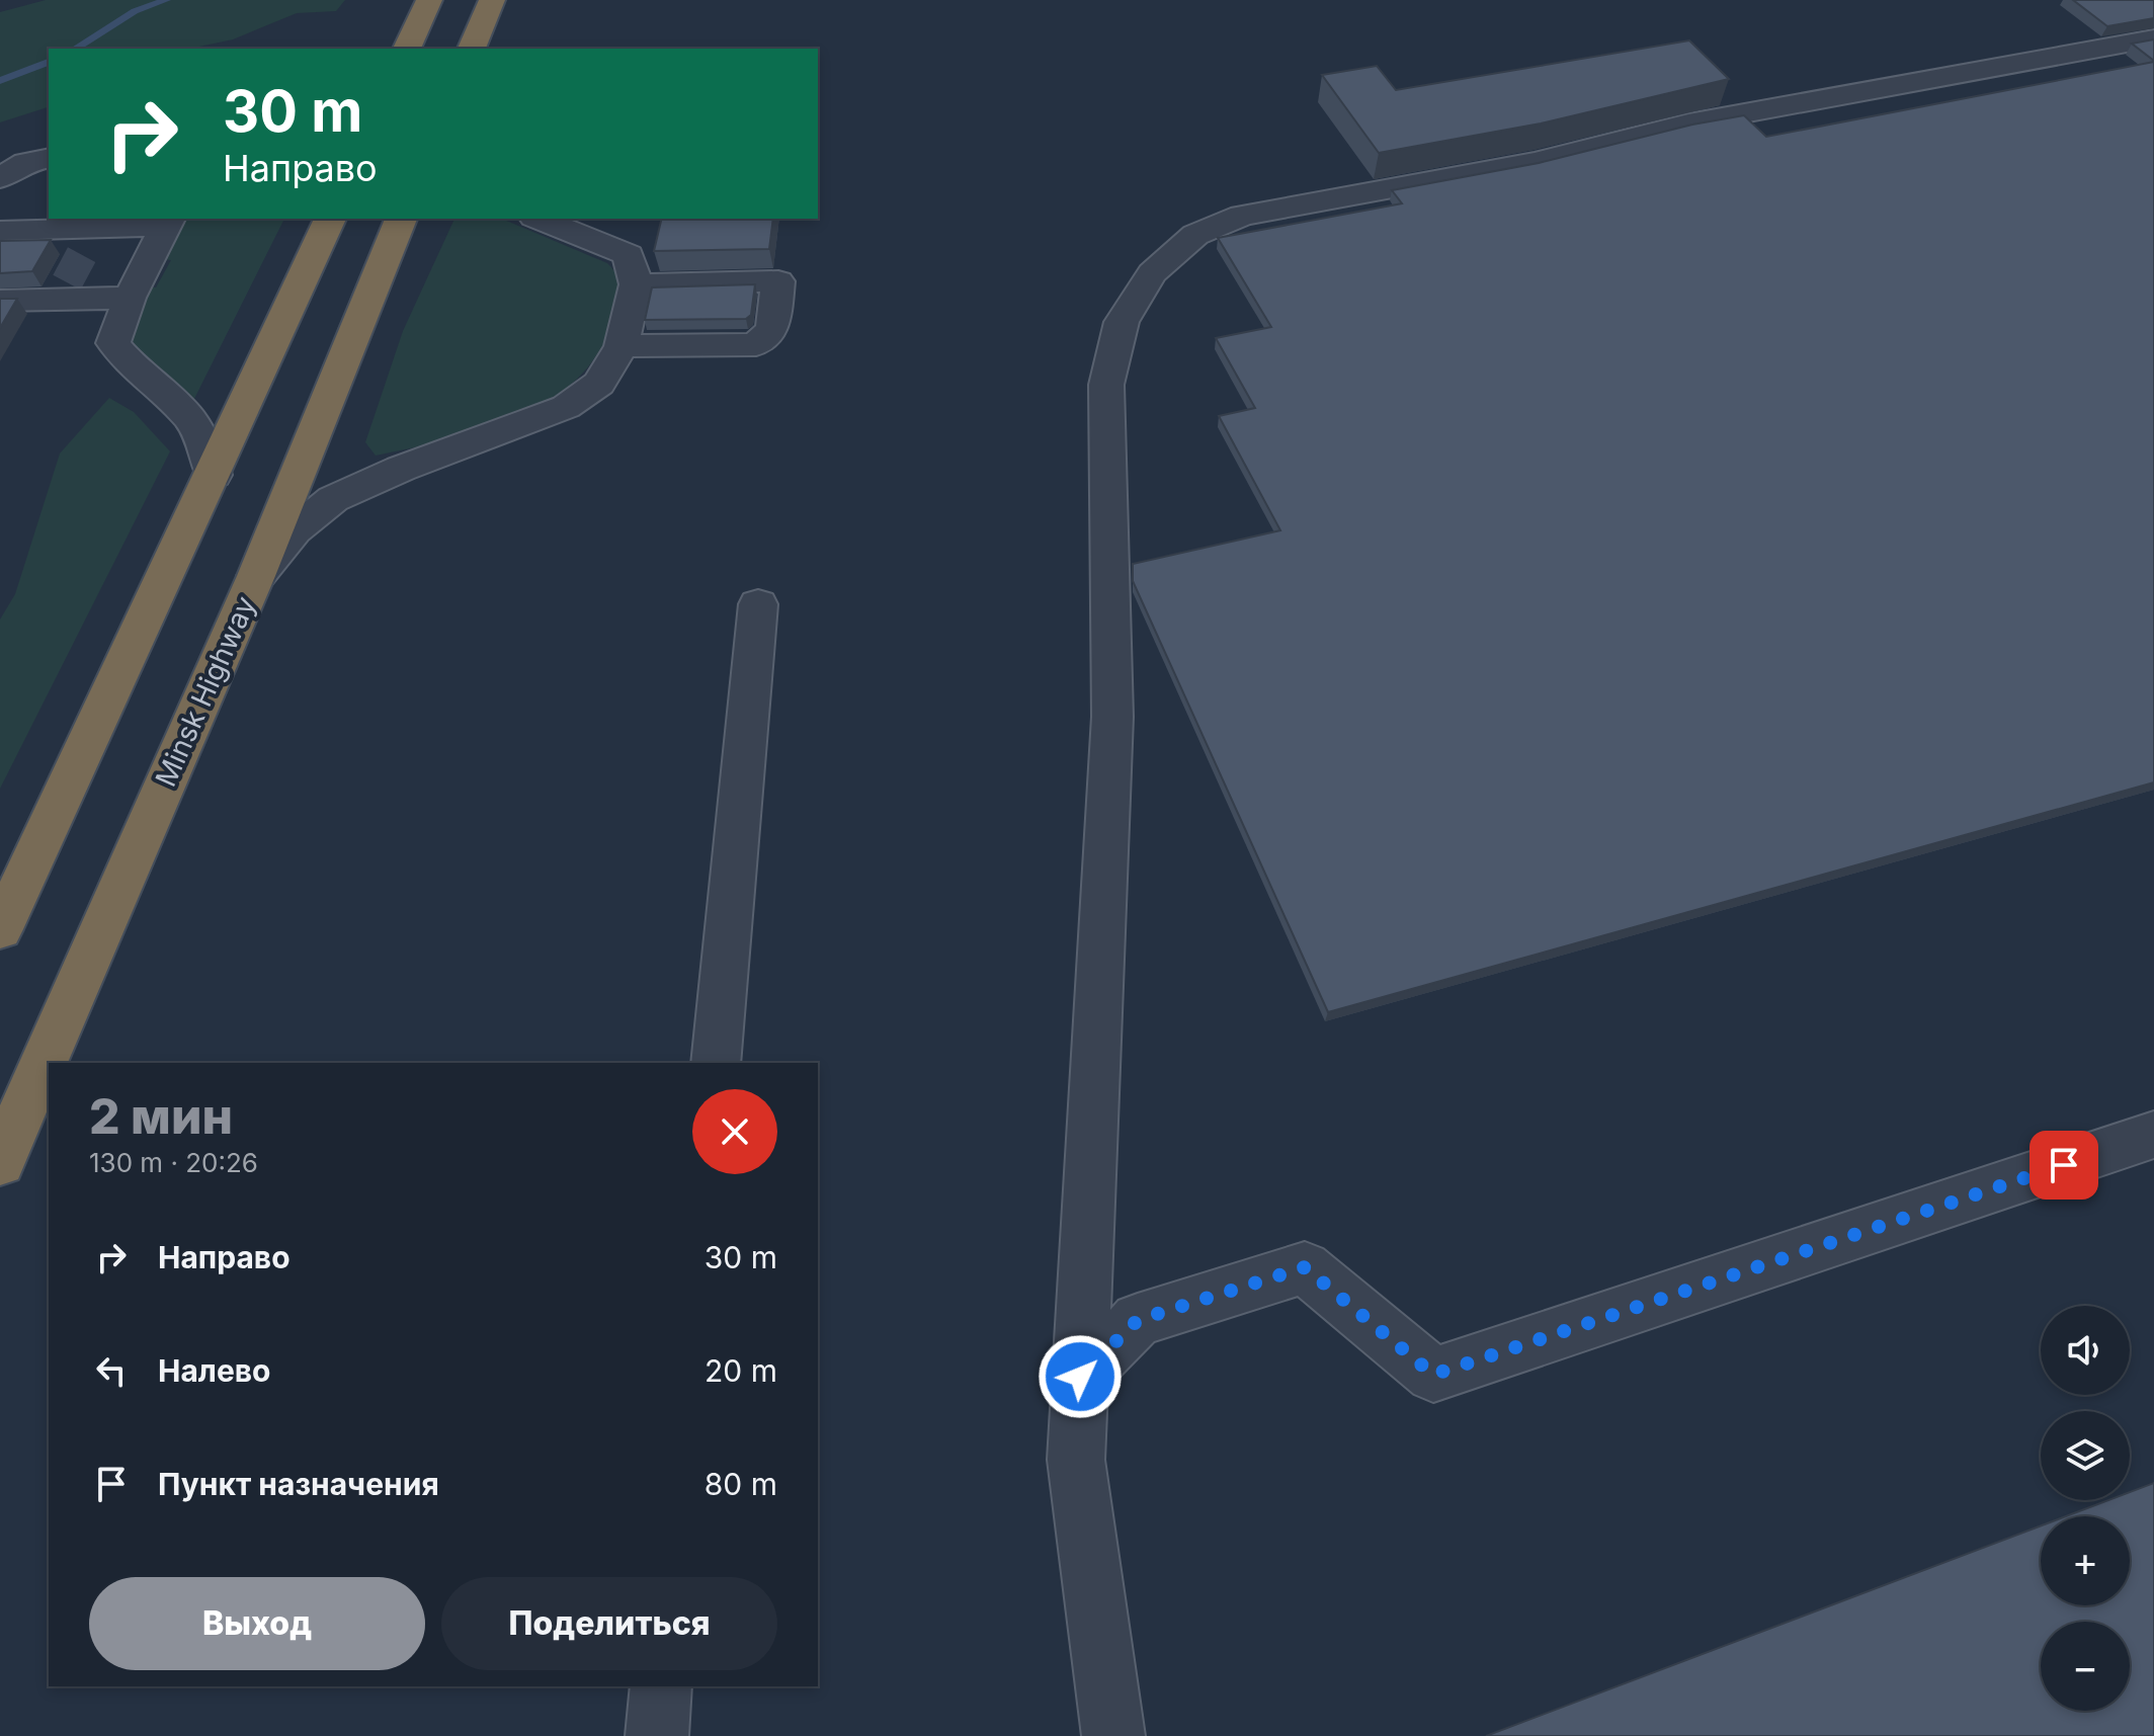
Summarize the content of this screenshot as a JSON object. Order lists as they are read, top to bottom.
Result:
{
  "streets": {
    "highway": ["Minsk Highway"]
  },
  "page": {
    "turn": ["30 m", "Направо"],
    "heading": ["2 мин", "130 m · 20:26"],
    "list": [
      {
        "name": "Направо",
        "value": "30 m"
      },
      {
        "name": "Налево",
        "value": "20 m"
      },
      {
        "name": "Пункт назначения",
        "value": "80 m"
      }
    ],
    "map_buttons": ["+", "−"],
    "buttons": ["Выход", "Поделиться"]
  }
}
